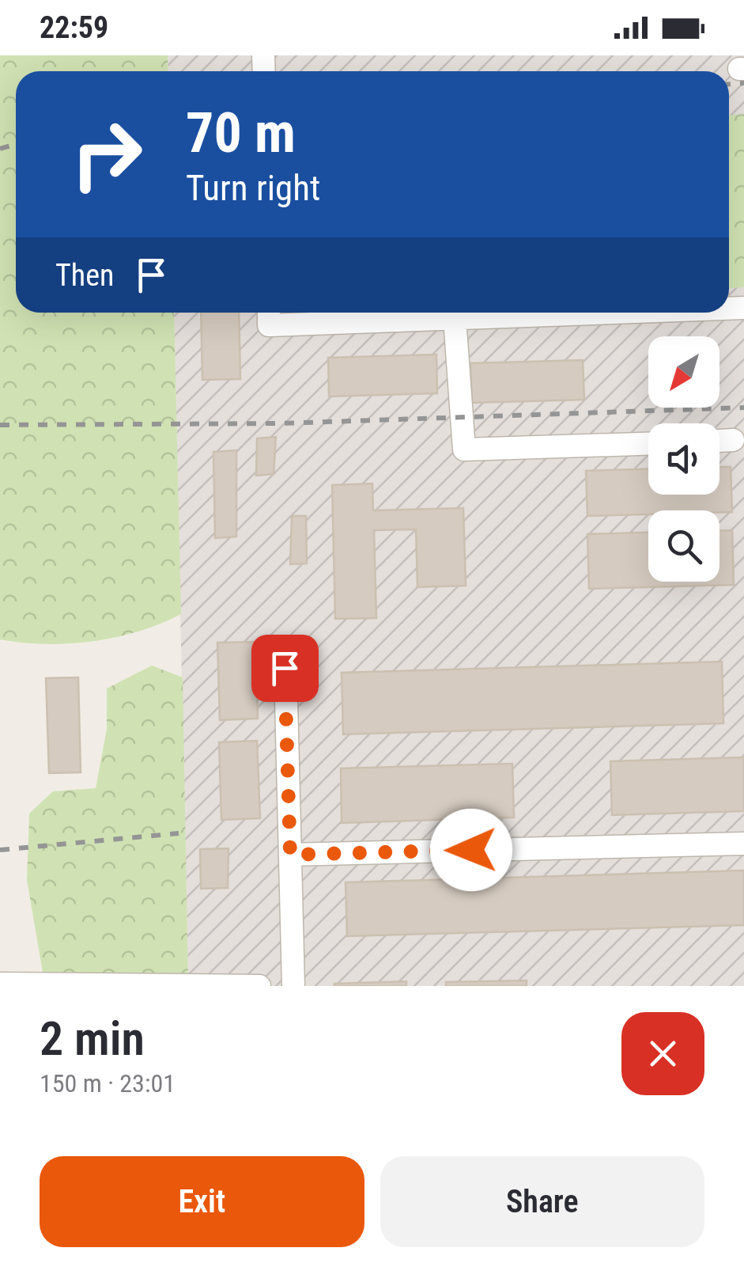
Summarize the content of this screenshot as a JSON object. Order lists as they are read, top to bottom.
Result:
{
  "north": "bottom left",
  "page": {
    "status": "22:59",
    "turn": ["70 m", "Turn right"],
    "then": "Then",
    "heading": ["2 min", "150 m · 23:01"],
    "buttons": ["Exit", "Share"]
  }
}
